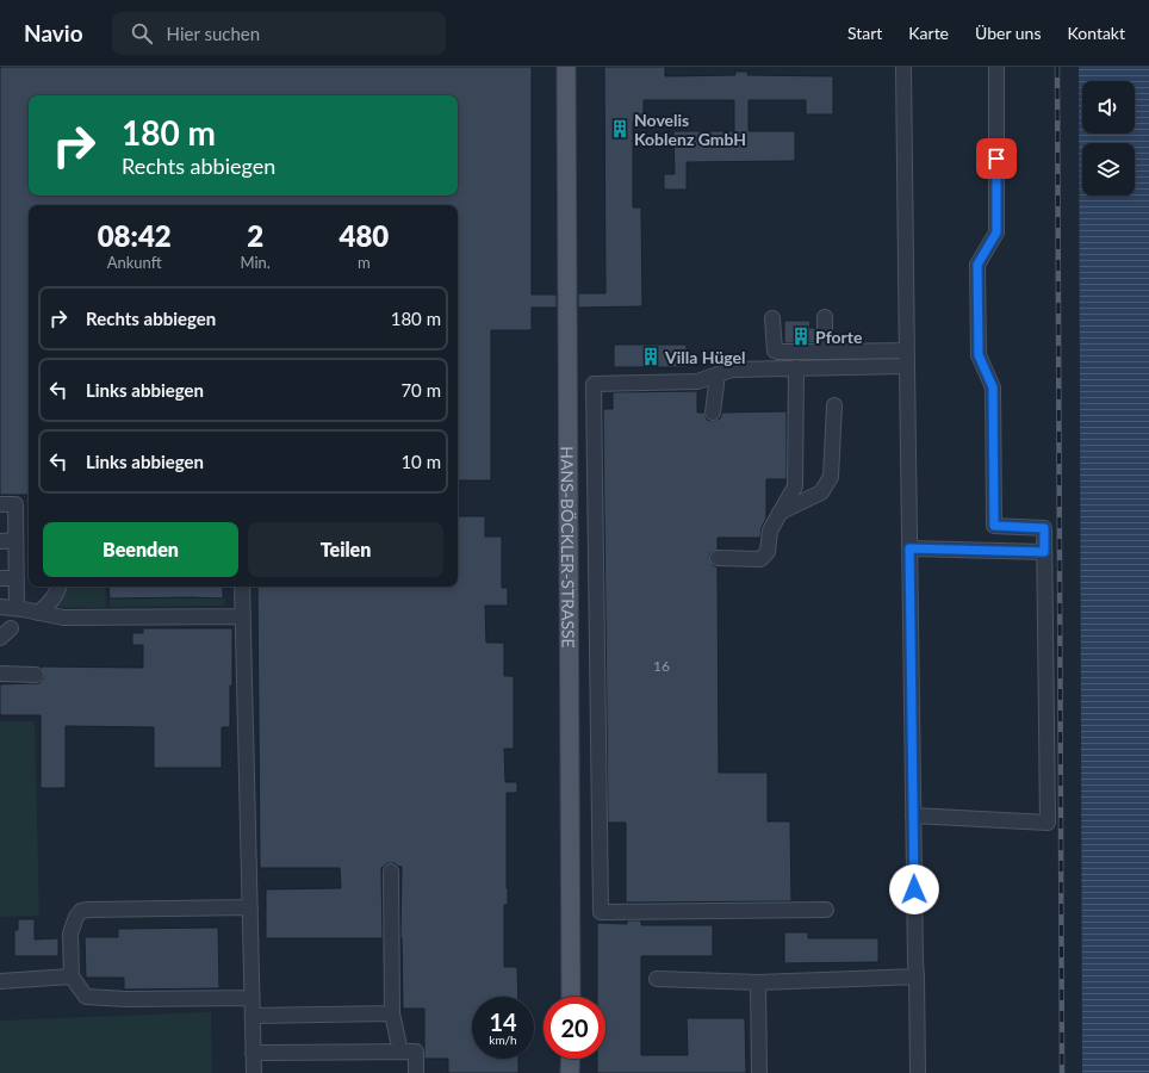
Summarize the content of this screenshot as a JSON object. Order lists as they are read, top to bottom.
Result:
{
  "streets": {
    "main road": ["HANS-BÖCKLER-STRASSE"]
  },
  "places": {
    "building": ["Novelis Koblenz GmbH", "Pforte", "Villa Hügel"]
  },
  "house_numbers": ["16"],
  "page": {
    "header": "Navio",
    "search": "Hier suchen",
    "nav": [
      "Start",
      "Karte",
      "Über uns",
      "Kontakt"
    ],
    "turn": ["180 m", "Rechts abbiegen"],
    "eta": [
      "08:42",
      "Ankunft",
      "2",
      "Min.",
      "480",
      "m"
    ],
    "list": [
      {
        "name": "Rechts abbiegen",
        "value": "180 m"
      },
      {
        "name": "Links abbiegen",
        "value": "70 m"
      },
      {
        "name": "Links abbiegen",
        "value": "10 m"
      }
    ],
    "buttons": ["Beenden", "Teilen"],
    "speed": "14 km/h",
    "limit": "20"
  }
}
